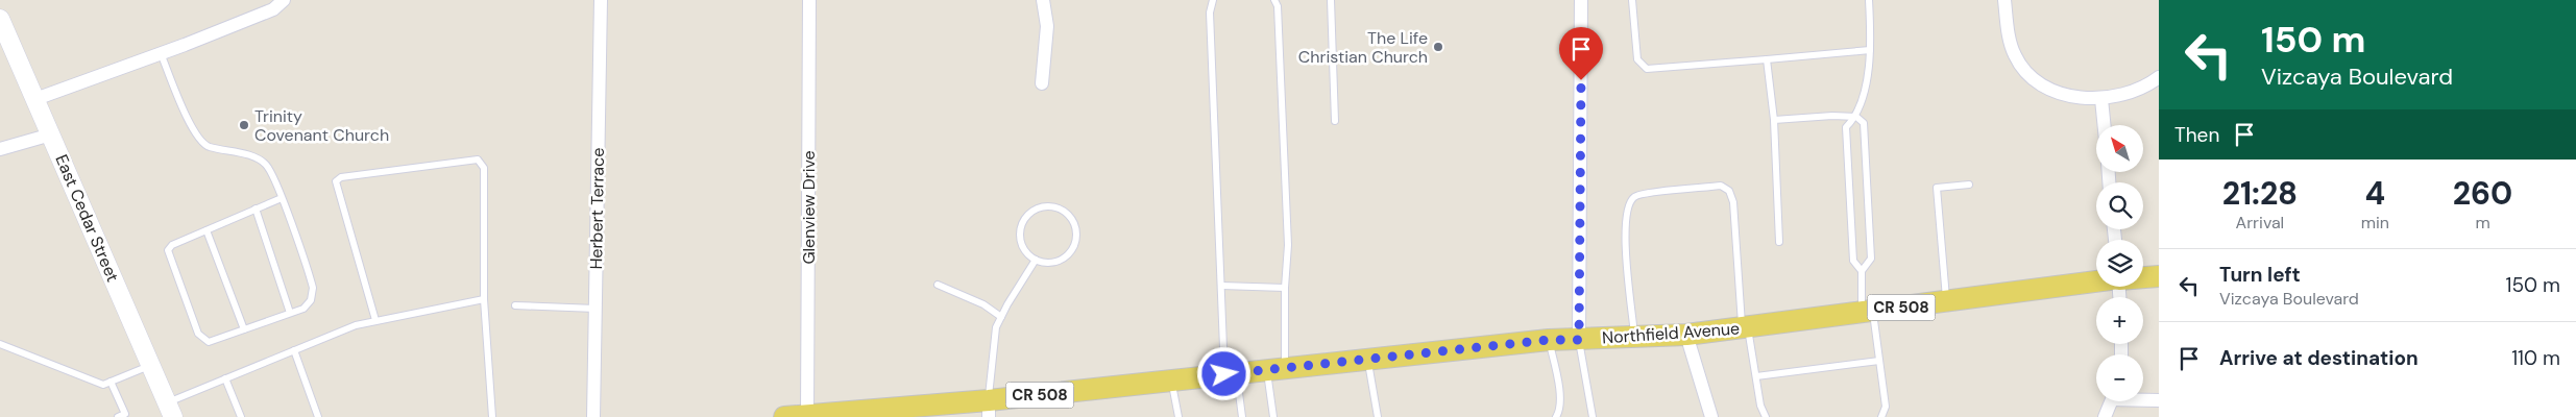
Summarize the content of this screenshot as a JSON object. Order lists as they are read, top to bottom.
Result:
{
  "streets": {
    "main road": ["East Cedar Street", "CR 508", "Northfield Avenue"],
    "street": ["Glenview Drive", "Herbert Terrace"]
  },
  "crossings": [
    ["Glenview Drive", "Northfield Avenue"]
  ],
  "places": ["The Life Christian Church", "Trinity Covenant Church"],
  "north": "top left",
  "page": {
    "turn": ["150 m", "Vizcaya Boulevard"],
    "then": "Then",
    "map_buttons": ["+", "−"],
    "eta": [
      "21:28",
      "Arrival",
      "4",
      "min",
      "260",
      "m"
    ],
    "list": [
      {
        "name": "Turn left",
        "note": "Vizcaya Boulevard",
        "value": "150 m"
      },
      {
        "name": "Arrive at destination",
        "value": "110 m"
      }
    ]
  }
}
